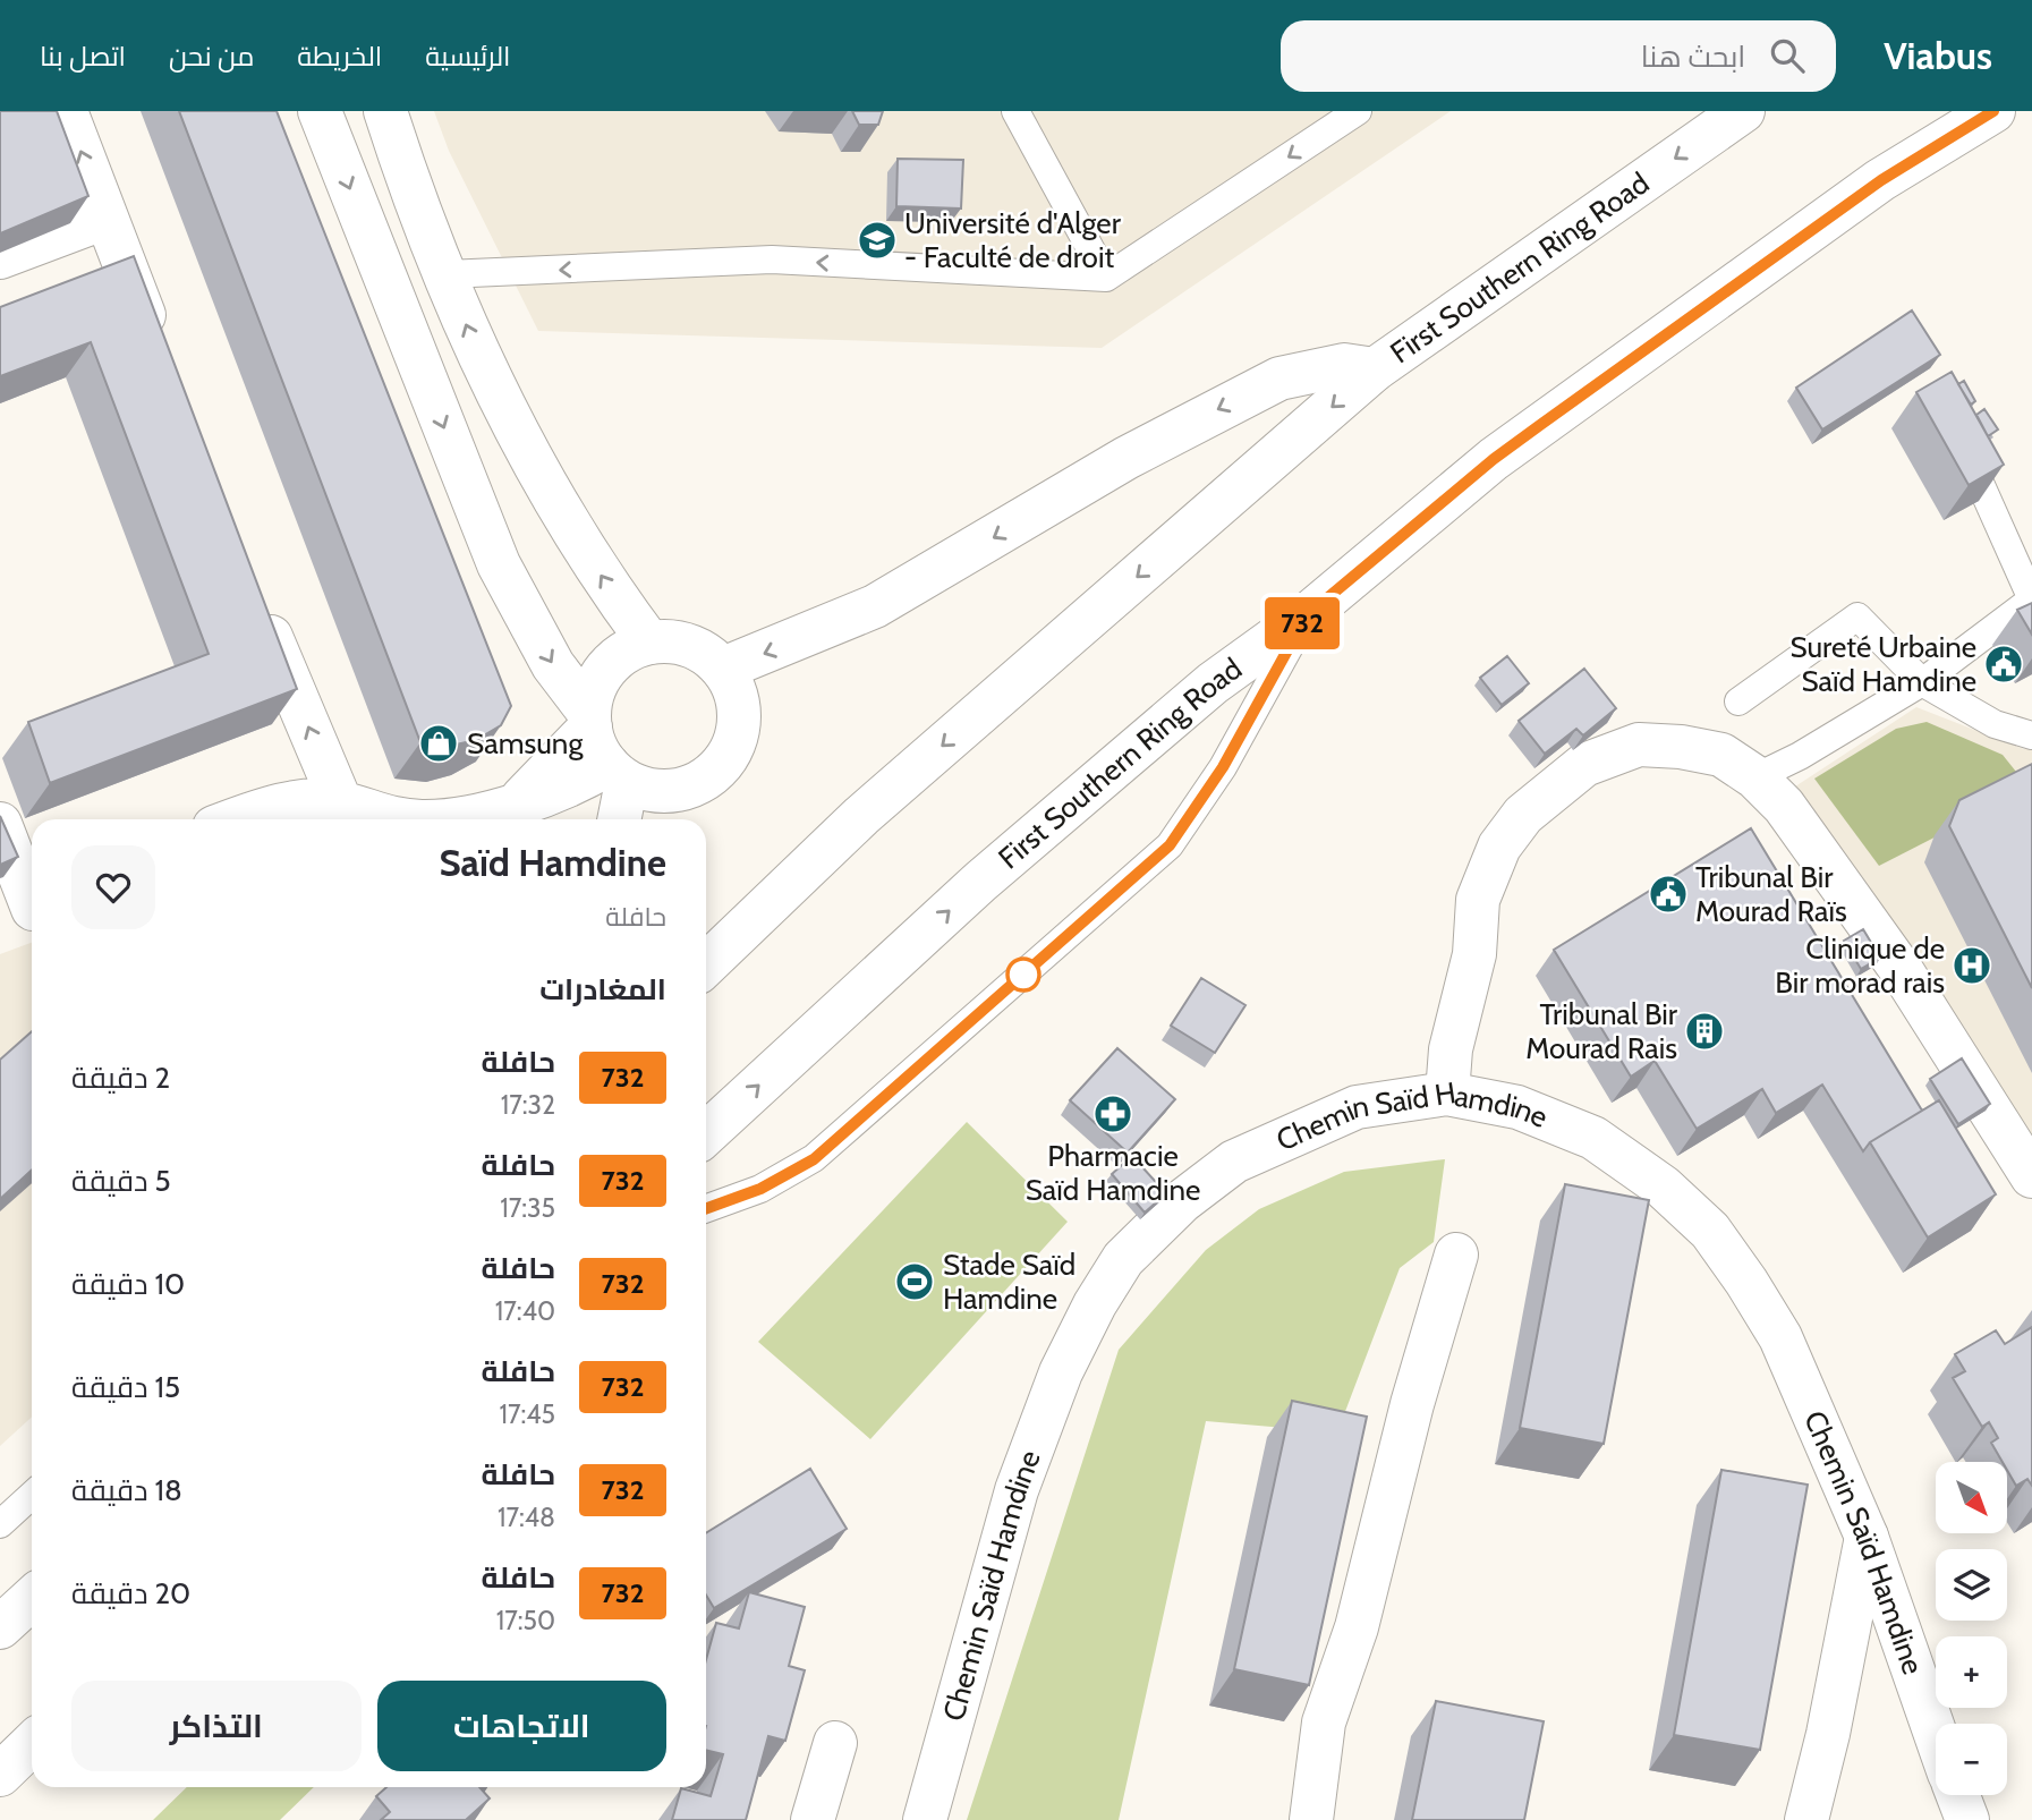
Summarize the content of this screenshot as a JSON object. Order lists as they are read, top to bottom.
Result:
{
  "streets": {
    "main road": ["First Southern Ring Road", "Chemin Saïd Hamdine"]
  },
  "places": {
    "school or university": ["Université d'Alger - Faculté de droit"],
    "public building": ["Sureté Urbaine Saïd Hamdine", "Tribunal Bir Mourad Raïs"],
    "shop": ["Samsung"],
    "hospital": ["Clinique de Bir morad rais"],
    "building": ["Tribunal Bir Mourad Rais"],
    "pharmacy": ["Pharmacie Saïd Hamdine"],
    "sports": ["Stade Saïd Hamdine"]
  },
  "lines": ["bus line 732"],
  "north": "bottom right",
  "page": {
    "header": "Viabus",
    "search": "ابحث هنا",
    "nav": [
      "الرئيسية",
      "الخريطة",
      "من نحن",
      "اتصل بنا"
    ],
    "on_map": "732",
    "heading": [
      ["Saïd Hamdine", "حافلة"],
      "المغادرات"
    ],
    "list": [
      {
        "mark": "732",
        "name": "حافلة",
        "note": "17:32",
        "value": "2 دقيقة"
      },
      {
        "mark": "732",
        "name": "حافلة",
        "note": "17:35",
        "value": "5 دقيقة"
      },
      {
        "mark": "732",
        "name": "حافلة",
        "note": "17:40",
        "value": "10 دقيقة"
      },
      {
        "mark": "732",
        "name": "حافلة",
        "note": "17:45",
        "value": "15 دقيقة"
      },
      {
        "mark": "732",
        "name": "حافلة",
        "note": "17:48",
        "value": "18 دقيقة"
      },
      {
        "mark": "732",
        "name": "حافلة",
        "note": "17:50",
        "value": "20 دقيقة"
      }
    ],
    "map_buttons": ["+", "−"],
    "buttons": ["الاتجاهات", "التذاكر"]
  }
}
